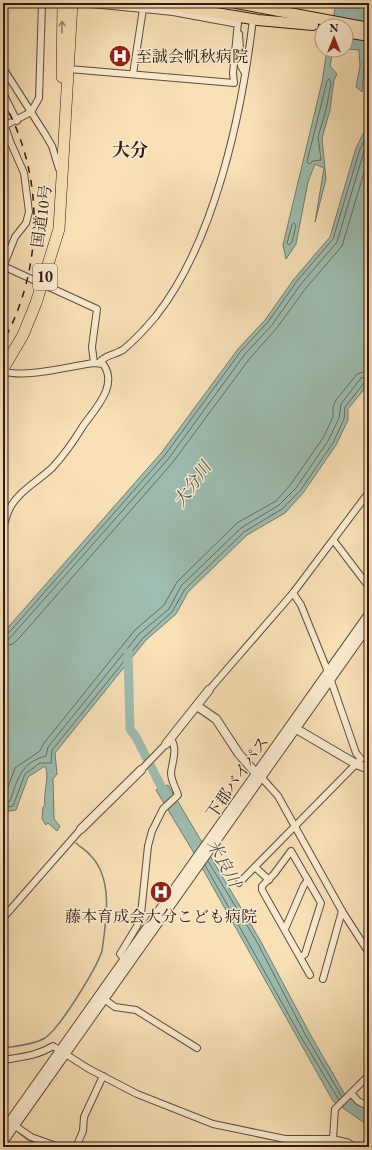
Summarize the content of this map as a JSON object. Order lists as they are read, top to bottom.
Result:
{
  "streets": {
    "highway": ["国道10号", "10"],
    "street": ["下郡バイパス"]
  },
  "districts": ["大分"],
  "water": ["大分川", "米良川"],
  "places": {
    "hospital": ["至誠会帆秋病院", "藤本育成会大分こども病院"]
  },
  "north": "top"
}
